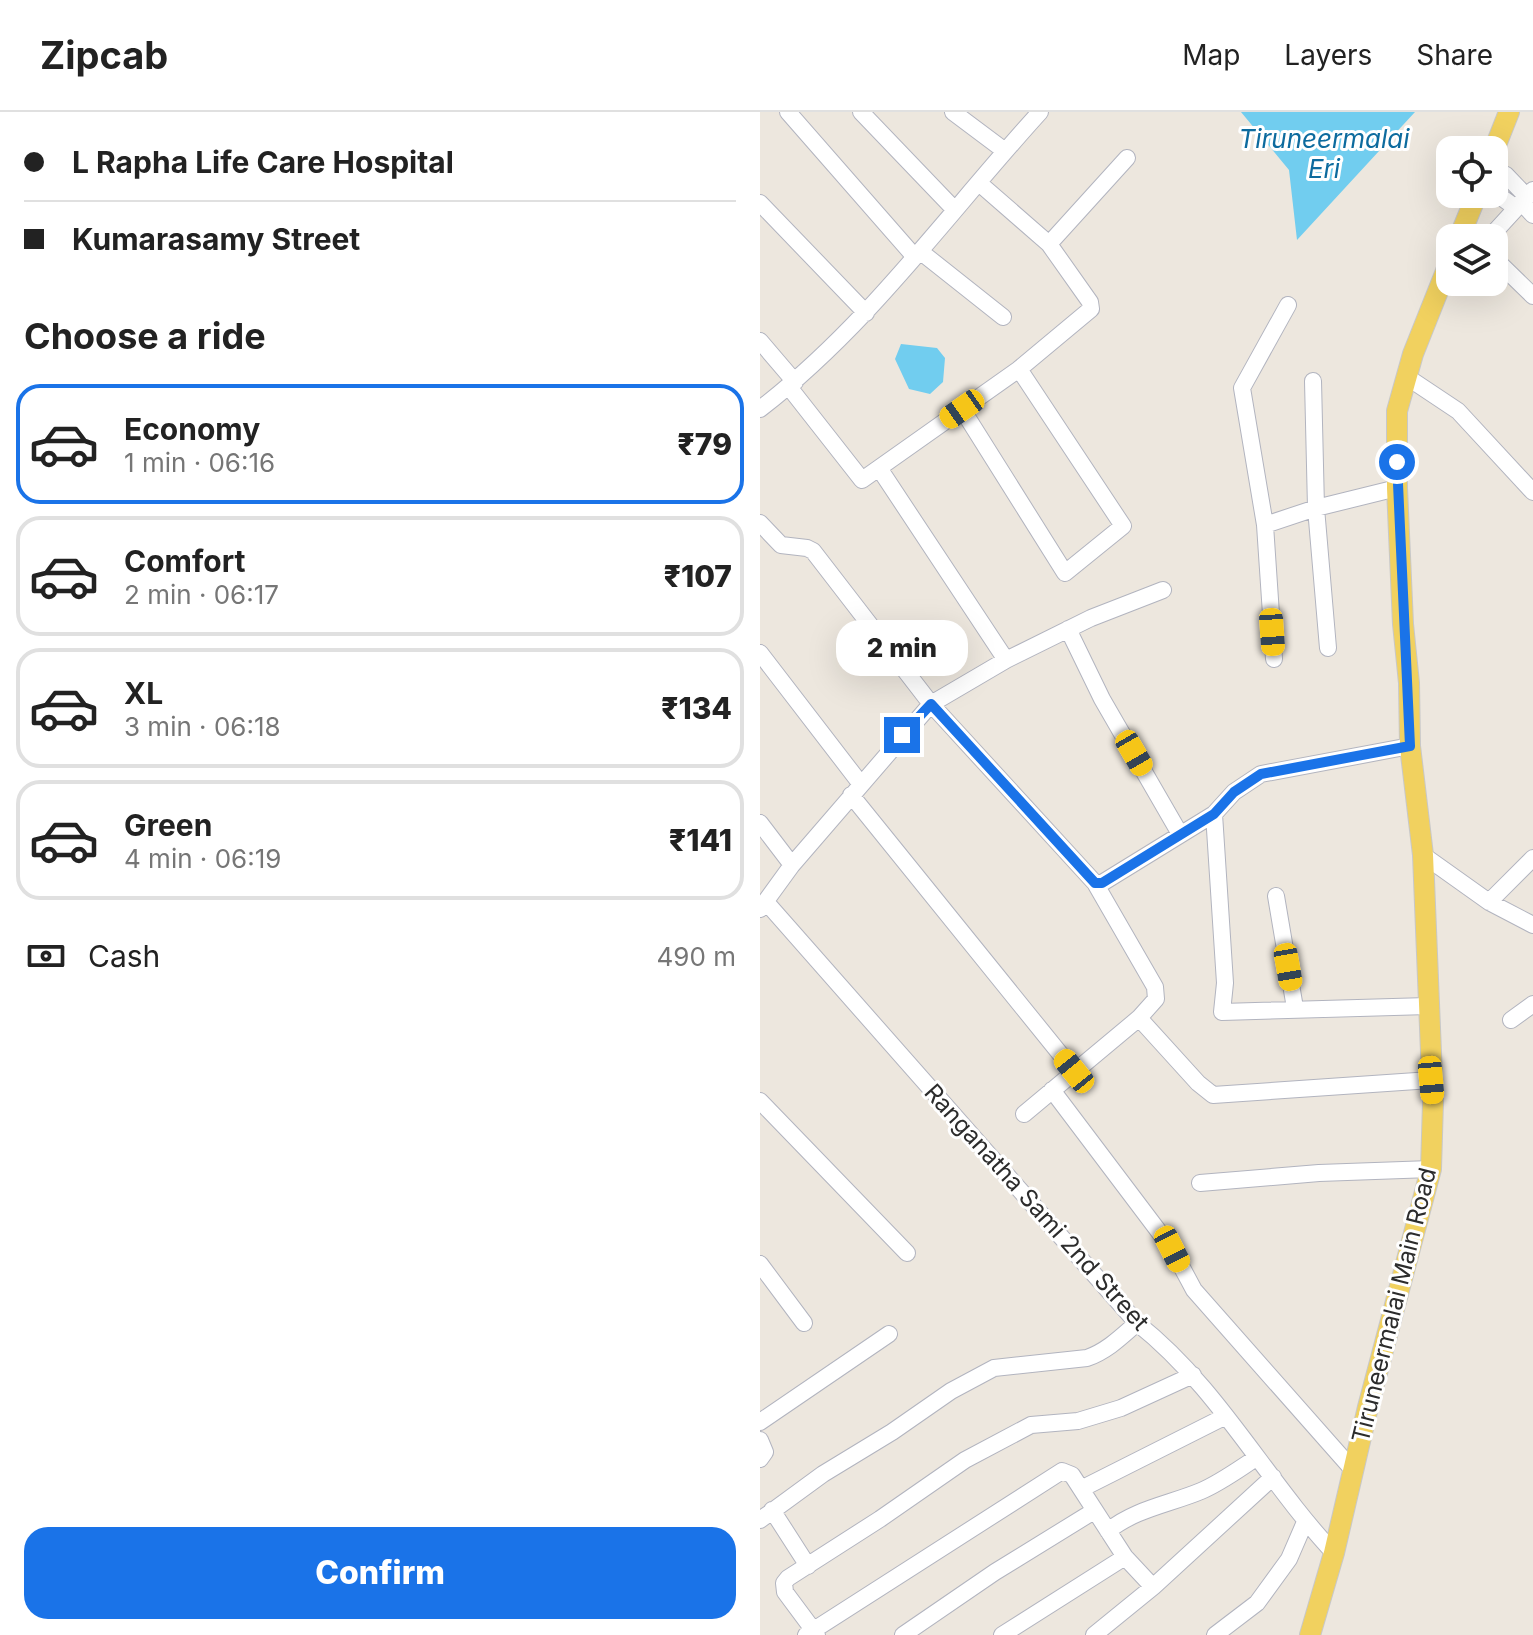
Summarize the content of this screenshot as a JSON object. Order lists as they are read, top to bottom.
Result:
{
  "streets": {
    "main road": ["Tiruneermalai Main Road"],
    "street": ["Ranganatha Sami 2nd Street"]
  },
  "crossings": [
    ["Ranganatha Sami 2nd Street", "Tiruneermalai Main Road"]
  ],
  "water": ["Tiruneermalai Eri"],
  "page": {
    "header": "Zipcab",
    "nav": ["Map", "Layers", "Share"],
    "banner": ["L Rapha Life Care Hospital", "Kumarasamy Street"],
    "heading": "Choose a ride",
    "list": [
      {
        "name": "Economy",
        "note": "1 min · 06:16",
        "value": "₹79"
      },
      {
        "name": "Comfort",
        "note": "2 min · 06:17",
        "value": "₹107"
      },
      {
        "name": "XL",
        "note": "3 min · 06:18",
        "value": "₹134"
      },
      {
        "name": "Green",
        "note": "4 min · 06:19",
        "value": "₹141"
      }
    ],
    "bubble": "2 min",
    "pay": ["Cash", "490 m"],
    "buttons": "Confirm"
  }
}
